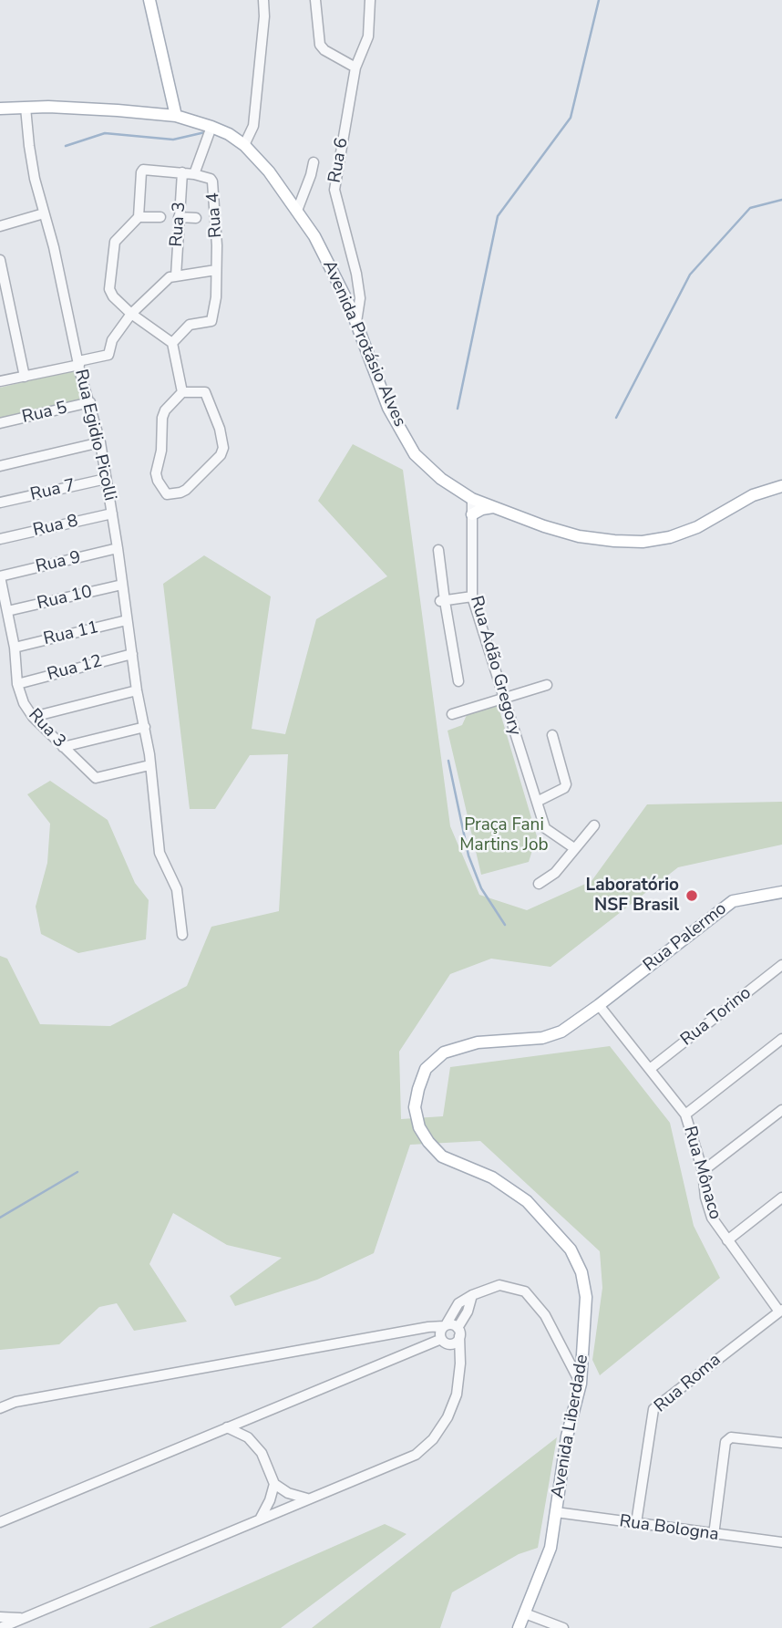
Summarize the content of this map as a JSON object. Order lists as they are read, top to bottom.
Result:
{
  "streets": {
    "main road": ["Avenida Protásio Alves", "Rua Palermo", "Avenida Liberdade"],
    "street": [
      "Rua 6",
      "Rua 4",
      "Rua 3",
      "Rua 5",
      "Rua Egidio Picolli",
      "Rua 7",
      "Rua 8",
      "Rua 9",
      "Rua 10",
      "Rua 11",
      "Rua Adão Gregory",
      "Rua 12",
      "Rua Torino",
      "Rua Mônaco",
      "Rua Roma",
      "Rua Bologna"
    ]
  },
  "crossings": [
    ["Rua 6", "Avenida Protásio Alves"],
    ["Rua 3", "Rua Egidio Picolli"],
    ["Rua 3", "Rua 9"],
    ["Rua 3", "Rua 10"],
    ["Rua 3", "Rua 11"],
    ["Rua 3", "Rua 12"],
    ["Avenida Protásio Alves", "Rua Egidio Picolli"],
    ["Avenida Protásio Alves", "Rua Adão Gregory"],
    ["Rua 5", "Rua Egidio Picolli"],
    ["Rua Egidio Picolli", "Rua 7"],
    ["Rua Egidio Picolli", "Rua 8"],
    ["Rua Egidio Picolli", "Rua 9"],
    ["Rua Egidio Picolli", "Rua 10"],
    ["Rua Egidio Picolli", "Rua 11"],
    ["Rua Egidio Picolli", "Rua 12"],
    ["Rua Palermo", "Rua Mônaco"],
    ["Rua Palermo", "Avenida Liberdade"],
    ["Rua Torino", "Rua Mônaco"],
    ["Rua Mônaco", "Rua Roma"],
    ["Rua Mônaco", "Avenida Liberdade"],
    ["Rua Roma", "Rua Bologna"],
    ["Avenida Liberdade", "Rua Bologna"]
  ],
  "parks": ["Praça Fani Martins Job"],
  "places": ["Laboratório NSF Brasil"]
}
